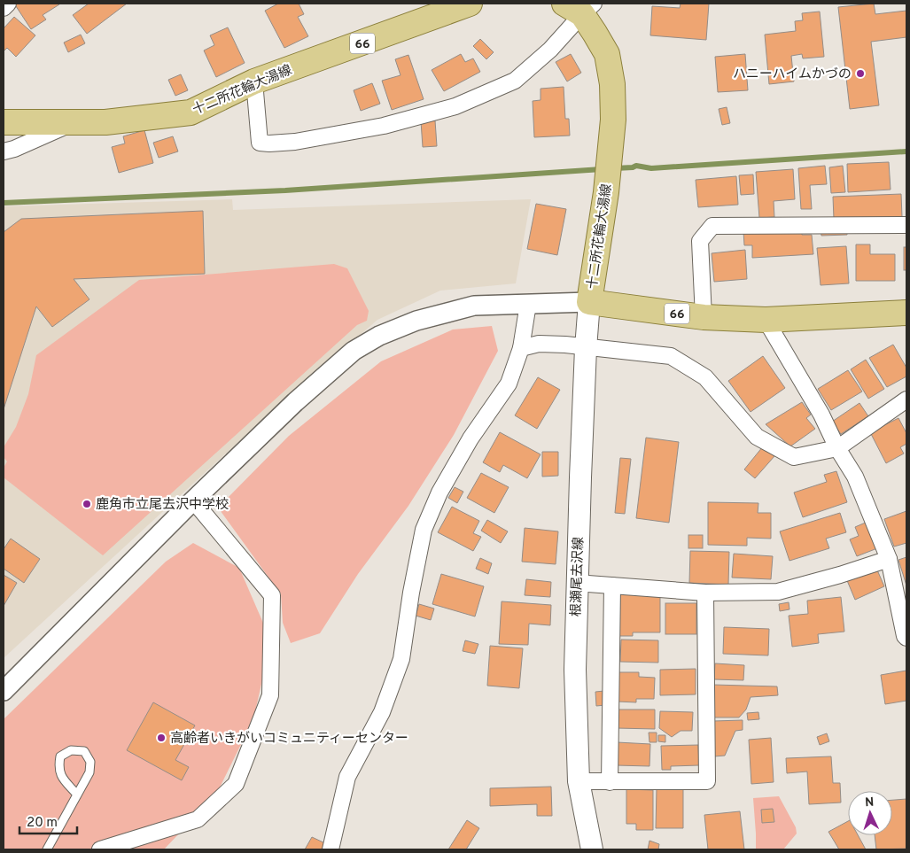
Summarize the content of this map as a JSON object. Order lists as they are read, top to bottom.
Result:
{
  "streets": {
    "main road": ["66", "十二所花輪大湯線", "根瀬尾去沢線"]
  },
  "crossings": [
    ["十二所花輪大湯線", "根瀬尾去沢線"]
  ],
  "places": ["ハニーハイムかづの", "鹿角市立尾去沢中学校", "高齢者いきがいコミュニティーセンター"],
  "scale_bar": "20 m",
  "north": "top"
}
